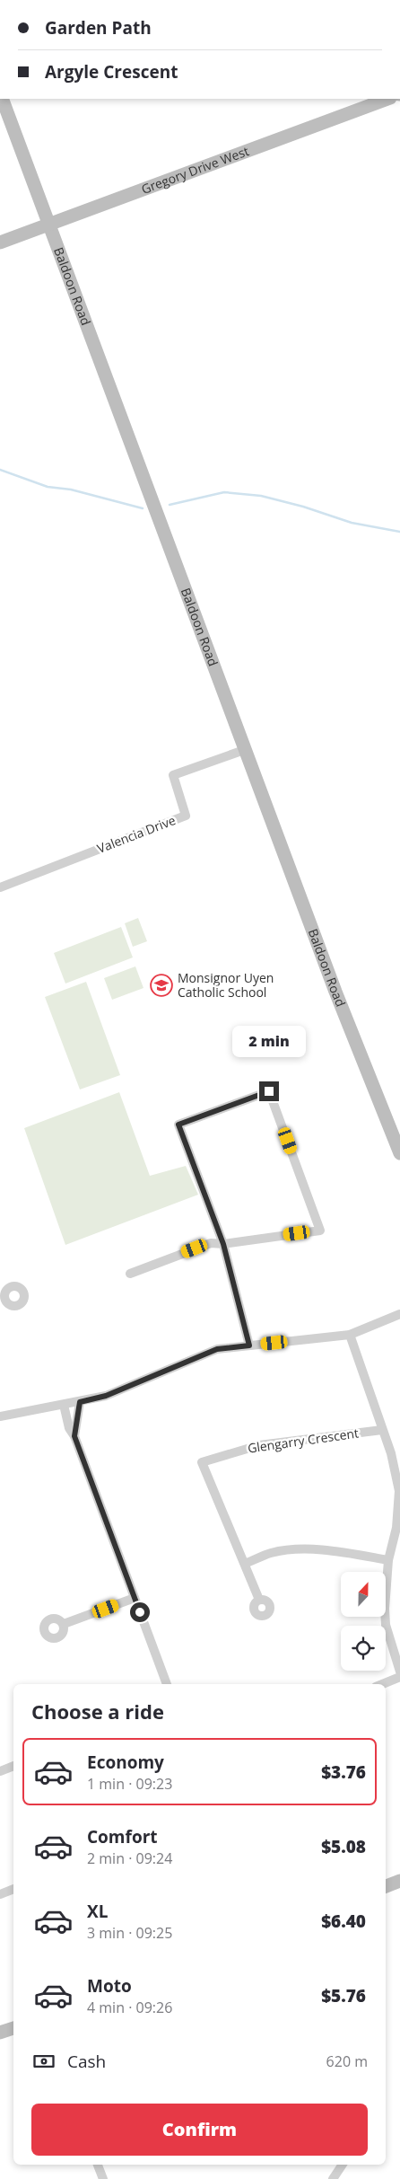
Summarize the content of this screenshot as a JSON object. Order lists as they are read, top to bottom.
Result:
{
  "streets": {
    "street": [
      "Gregory Drive West",
      "Baldoon Road",
      "Valencia Drive",
      "Glengarry Crescent"
    ]
  },
  "crossings": [
    ["Gregory Drive West", "Baldoon Road"],
    ["Baldoon Road", "Valencia Drive"]
  ],
  "places": {
    "school or university": ["Monsignor Uyen Catholic School"]
  },
  "north": "top",
  "page": {
    "banner": ["Garden Path", "Argyle Crescent"],
    "bubble": "2 min",
    "heading": "Choose a ride",
    "list": [
      {
        "name": "Economy",
        "note": "1 min · 09:23",
        "value": "$3.76"
      },
      {
        "name": "Comfort",
        "note": "2 min · 09:24",
        "value": "$5.08"
      },
      {
        "name": "XL",
        "note": "3 min · 09:25",
        "value": "$6.40"
      },
      {
        "name": "Moto",
        "note": "4 min · 09:26",
        "value": "$5.76"
      }
    ],
    "pay": ["Cash", "620 m"],
    "buttons": "Confirm"
  }
}
